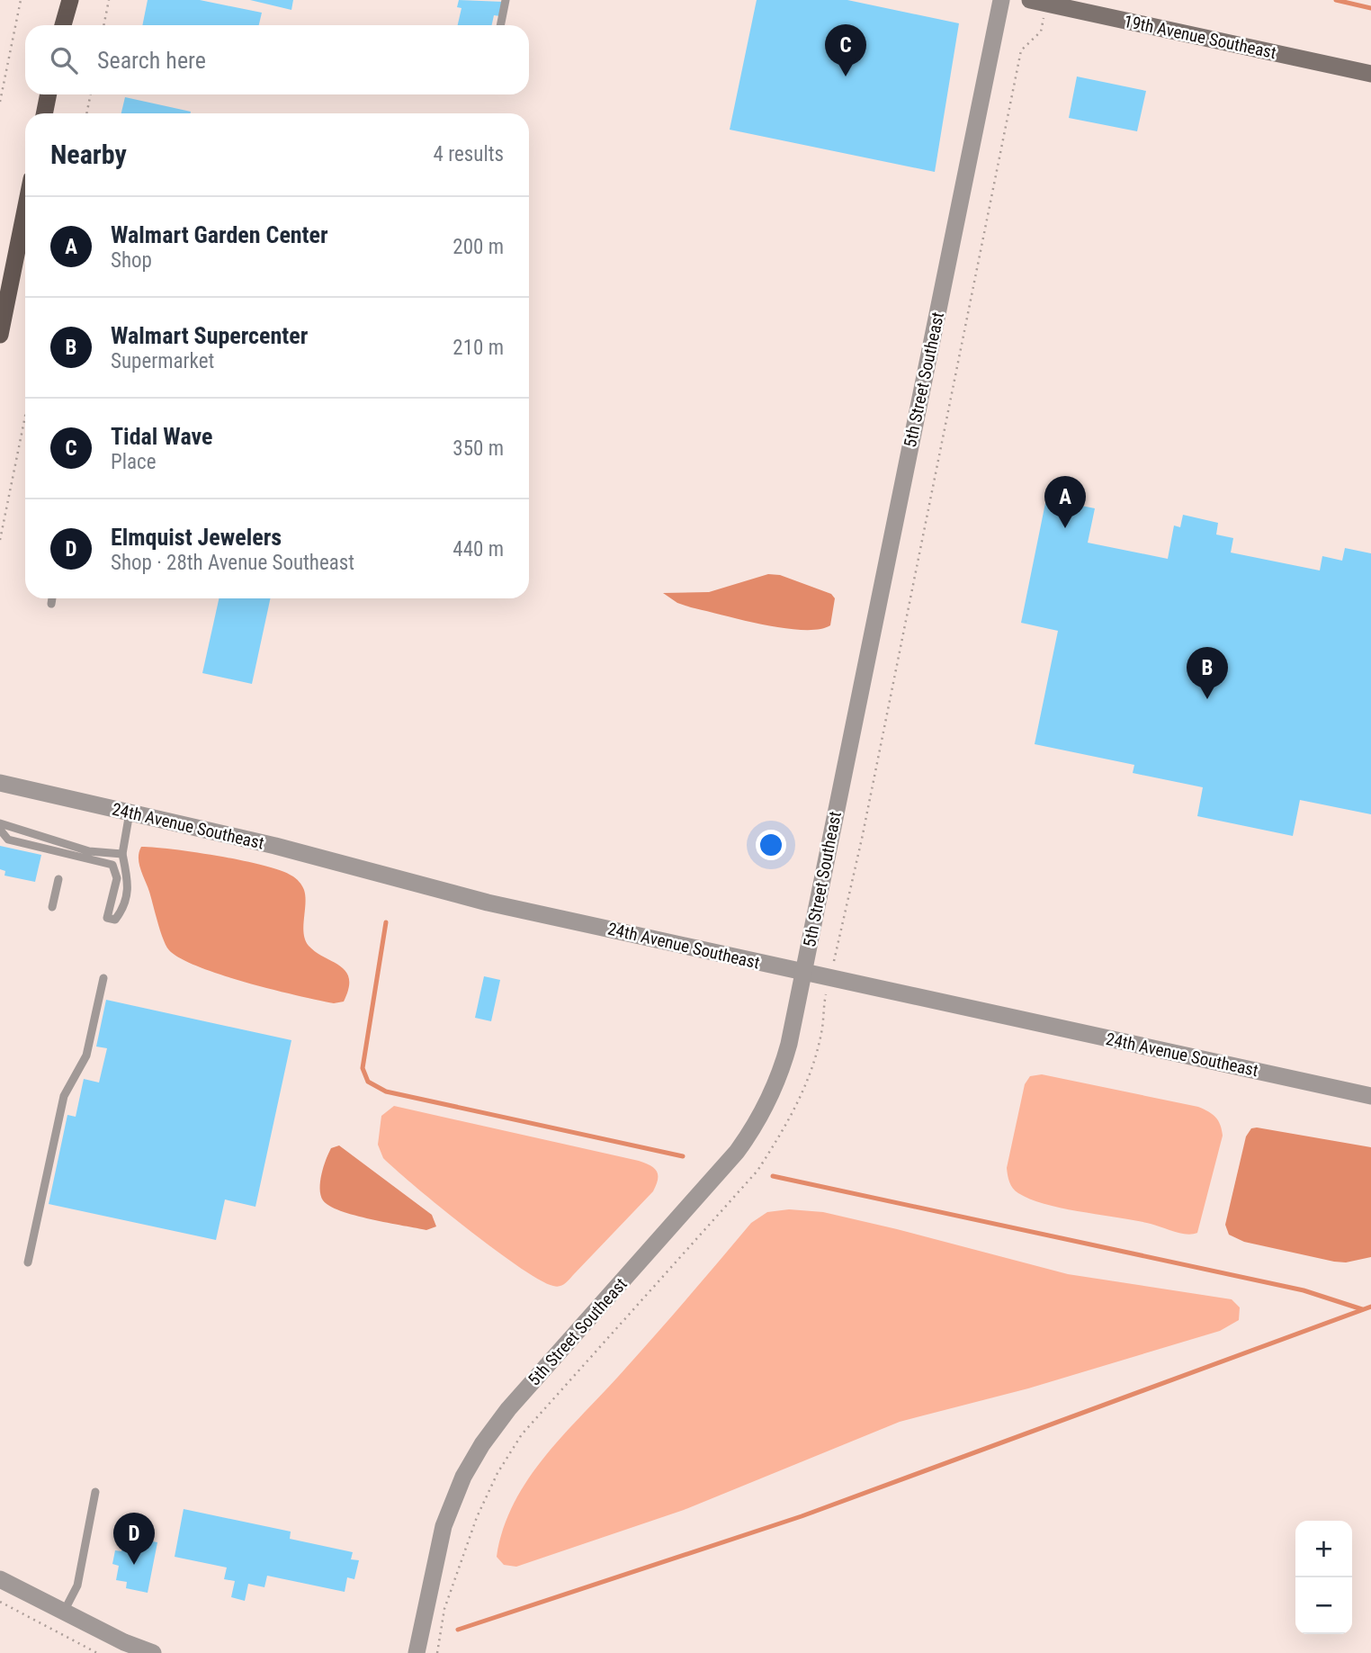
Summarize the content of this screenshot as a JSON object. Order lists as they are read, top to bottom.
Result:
{
  "streets": {
    "main road": ["19th Avenue Southeast"],
    "street": ["5th Street Southeast", "24th Avenue Southeast"]
  },
  "crossings": [
    ["5th Street Southeast", "24th Avenue Southeast"]
  ],
  "page": {
    "pins": [
      "C",
      "A",
      "B",
      "D"
    ],
    "search": "Search here",
    "heading": ["Nearby", "4 results"],
    "list": [
      {
        "mark": "A",
        "name": "Walmart Garden Center",
        "note": "Shop",
        "value": "200 m"
      },
      {
        "mark": "B",
        "name": "Walmart Supercenter",
        "note": "Supermarket",
        "value": "210 m"
      },
      {
        "mark": "C",
        "name": "Tidal Wave",
        "note": "Place",
        "value": "350 m"
      },
      {
        "mark": "D",
        "name": "Elmquist Jewelers",
        "note": "Shop · 28th Avenue Southeast",
        "value": "440 m"
      }
    ],
    "map_buttons": ["+", "−"]
  }
}
